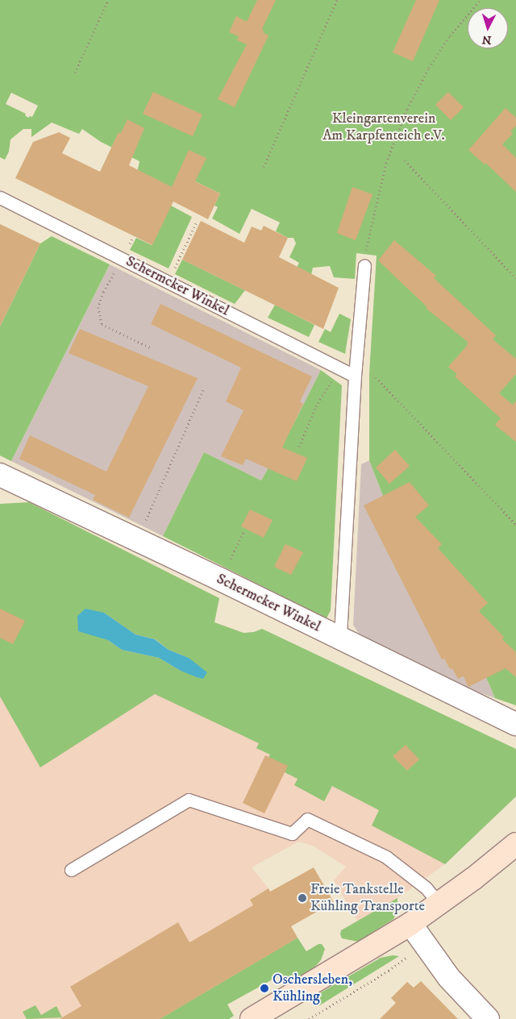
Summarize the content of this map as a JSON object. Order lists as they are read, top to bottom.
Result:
{
  "streets": {
    "street": ["Schermcker Winkel"]
  },
  "parks": ["Kleingartenverein Am Karpfenteich e.V."],
  "places": ["Freie Tankstelle Kühling Transporte", "Oschersleben, Kühling"],
  "north": "bottom"
}
